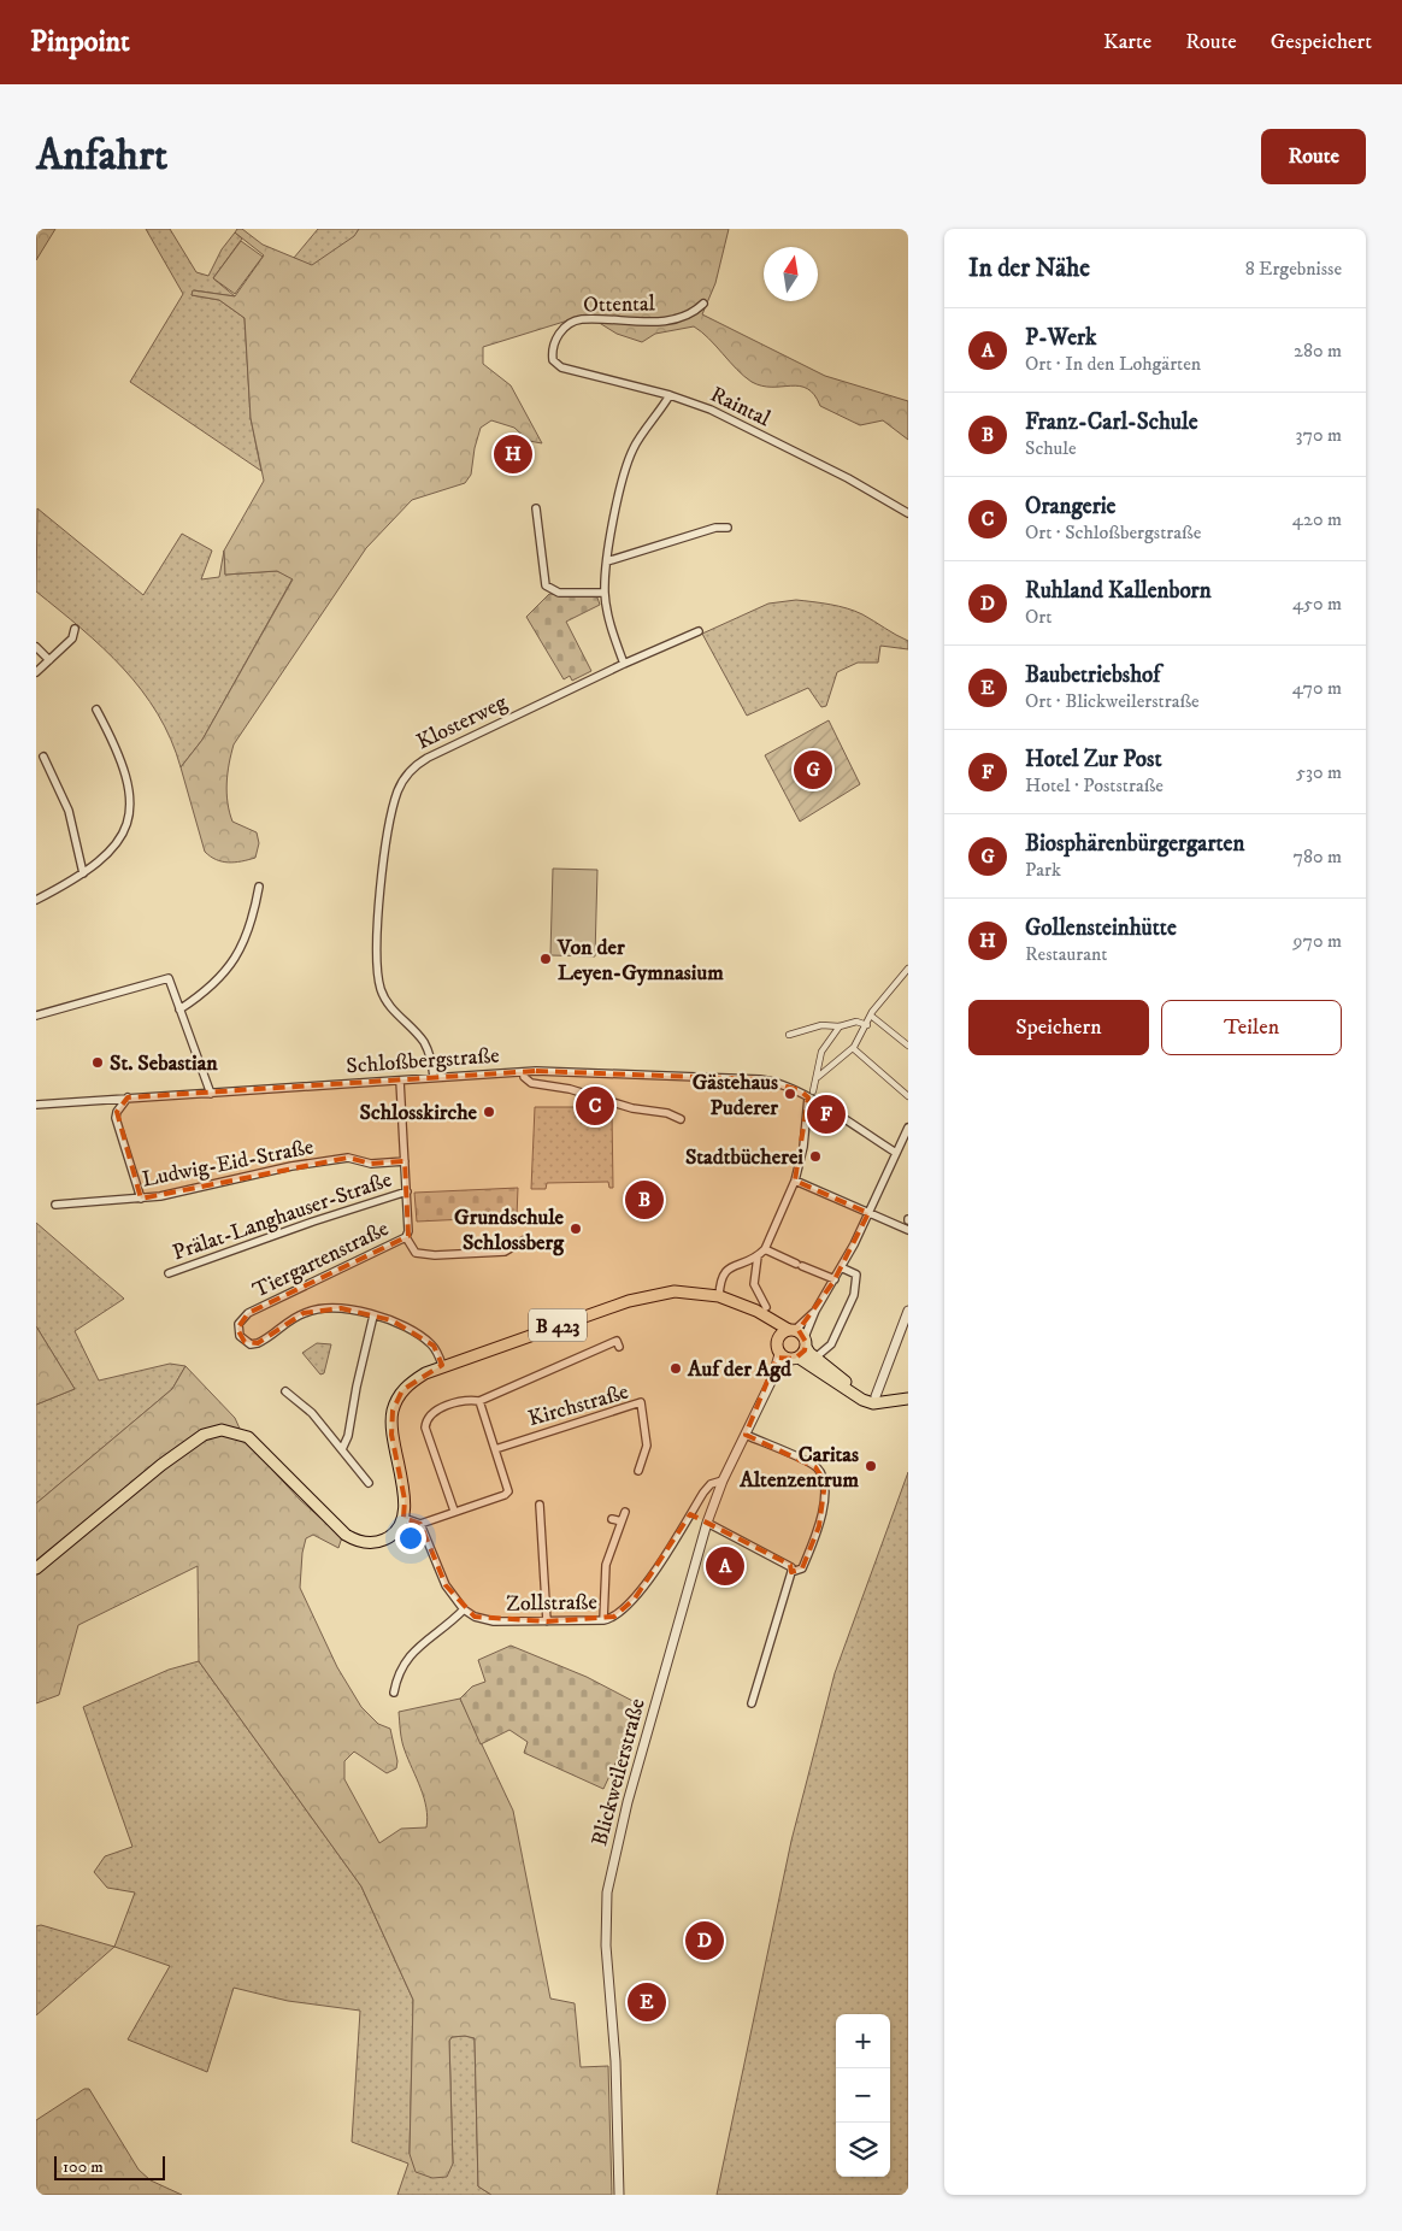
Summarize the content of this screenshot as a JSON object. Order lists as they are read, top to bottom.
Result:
{
  "streets": {
    "main road": ["B 423"],
    "street": [
      "Ottental",
      "Raintal",
      "Klosterweg",
      "Schloßbergstraße",
      "Ludwig-Eid-Straße",
      "Prälat-Langhauser-Straße",
      "Tiergartenstraße",
      "Kirchstraße",
      "Zollstraße",
      "Blickweilerstraße"
    ]
  },
  "crossings": [
    ["Ottental", "Raintal"],
    ["Klosterweg", "Schloßbergstraße"],
    ["Schloßbergstraße", "Tiergartenstraße"],
    ["Ludwig-Eid-Straße", "Tiergartenstraße"],
    ["Prälat-Langhauser-Straße", "Tiergartenstraße"],
    ["Tiergartenstraße", "B 423"],
    ["Zollstraße", "Blickweilerstraße"]
  ],
  "places": [
    "Von der Leyen-Gymnasium",
    "St. Sebastian",
    "Gästehaus Puderer",
    "Schlosskirche",
    "Stadtbücherei",
    "Grundschule Schlossberg",
    "Auf der Agd",
    "Caritas Altenzentrum"
  ],
  "scale_bar": "100 m",
  "north": "top",
  "page": {
    "header": "Pinpoint",
    "nav": ["Karte", "Route", "Gespeichert"],
    "buttons": [
      "Route",
      ["Speichern", "Teilen"]
    ],
    "title": "Anfahrt",
    "heading": ["In der Nähe", "8 Ergebnisse"],
    "list": [
      {
        "mark": "A",
        "name": "P-Werk",
        "note": "Ort · In den Lohgärten",
        "value": "280 m"
      },
      {
        "mark": "B",
        "name": "Franz-Carl-Schule",
        "note": "Schule",
        "value": "370 m"
      },
      {
        "mark": "C",
        "name": "Orangerie",
        "note": "Ort · Schloßbergstraße",
        "value": "420 m"
      },
      {
        "mark": "D",
        "name": "Ruhland Kallenborn",
        "note": "Ort",
        "value": "450 m"
      },
      {
        "mark": "E",
        "name": "Baubetriebshof",
        "note": "Ort · Blickweilerstraße",
        "value": "470 m"
      },
      {
        "mark": "F",
        "name": "Hotel Zur Post",
        "note": "Hotel · Poststraße",
        "value": "530 m"
      },
      {
        "mark": "G",
        "name": "Biosphärenbürgergarten",
        "note": "Park",
        "value": "780 m"
      },
      {
        "mark": "H",
        "name": "Gollensteinhütte",
        "note": "Restaurant",
        "value": "970 m"
      }
    ],
    "pins": [
      "H",
      "G",
      "C",
      "F",
      "B",
      "A",
      "D",
      "E"
    ],
    "map_buttons": ["+", "−"],
    "scale": "100 m"
  }
}
